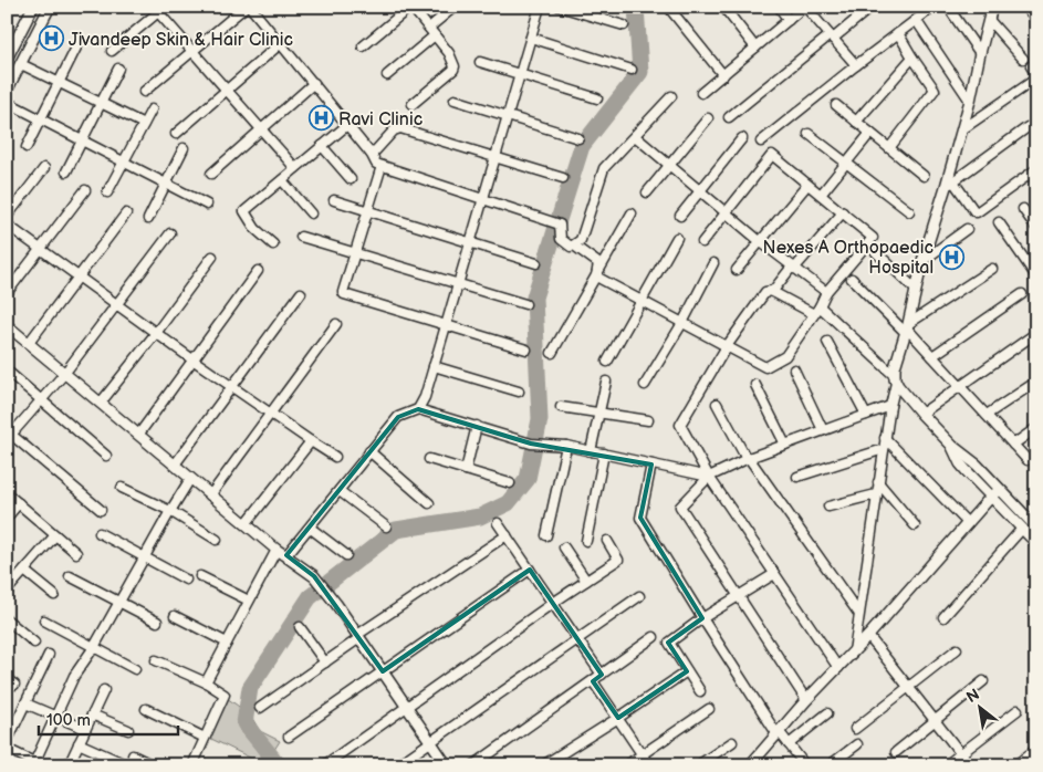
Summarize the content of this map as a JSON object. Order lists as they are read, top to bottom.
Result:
{
  "places": {
    "hospital": ["Jivandeep Skin & Hair Clinic", "Ravi Clinic", "Nexes A Orthopaedic Hospital"]
  },
  "scale_bar": "100 m",
  "north": "top left"
}
